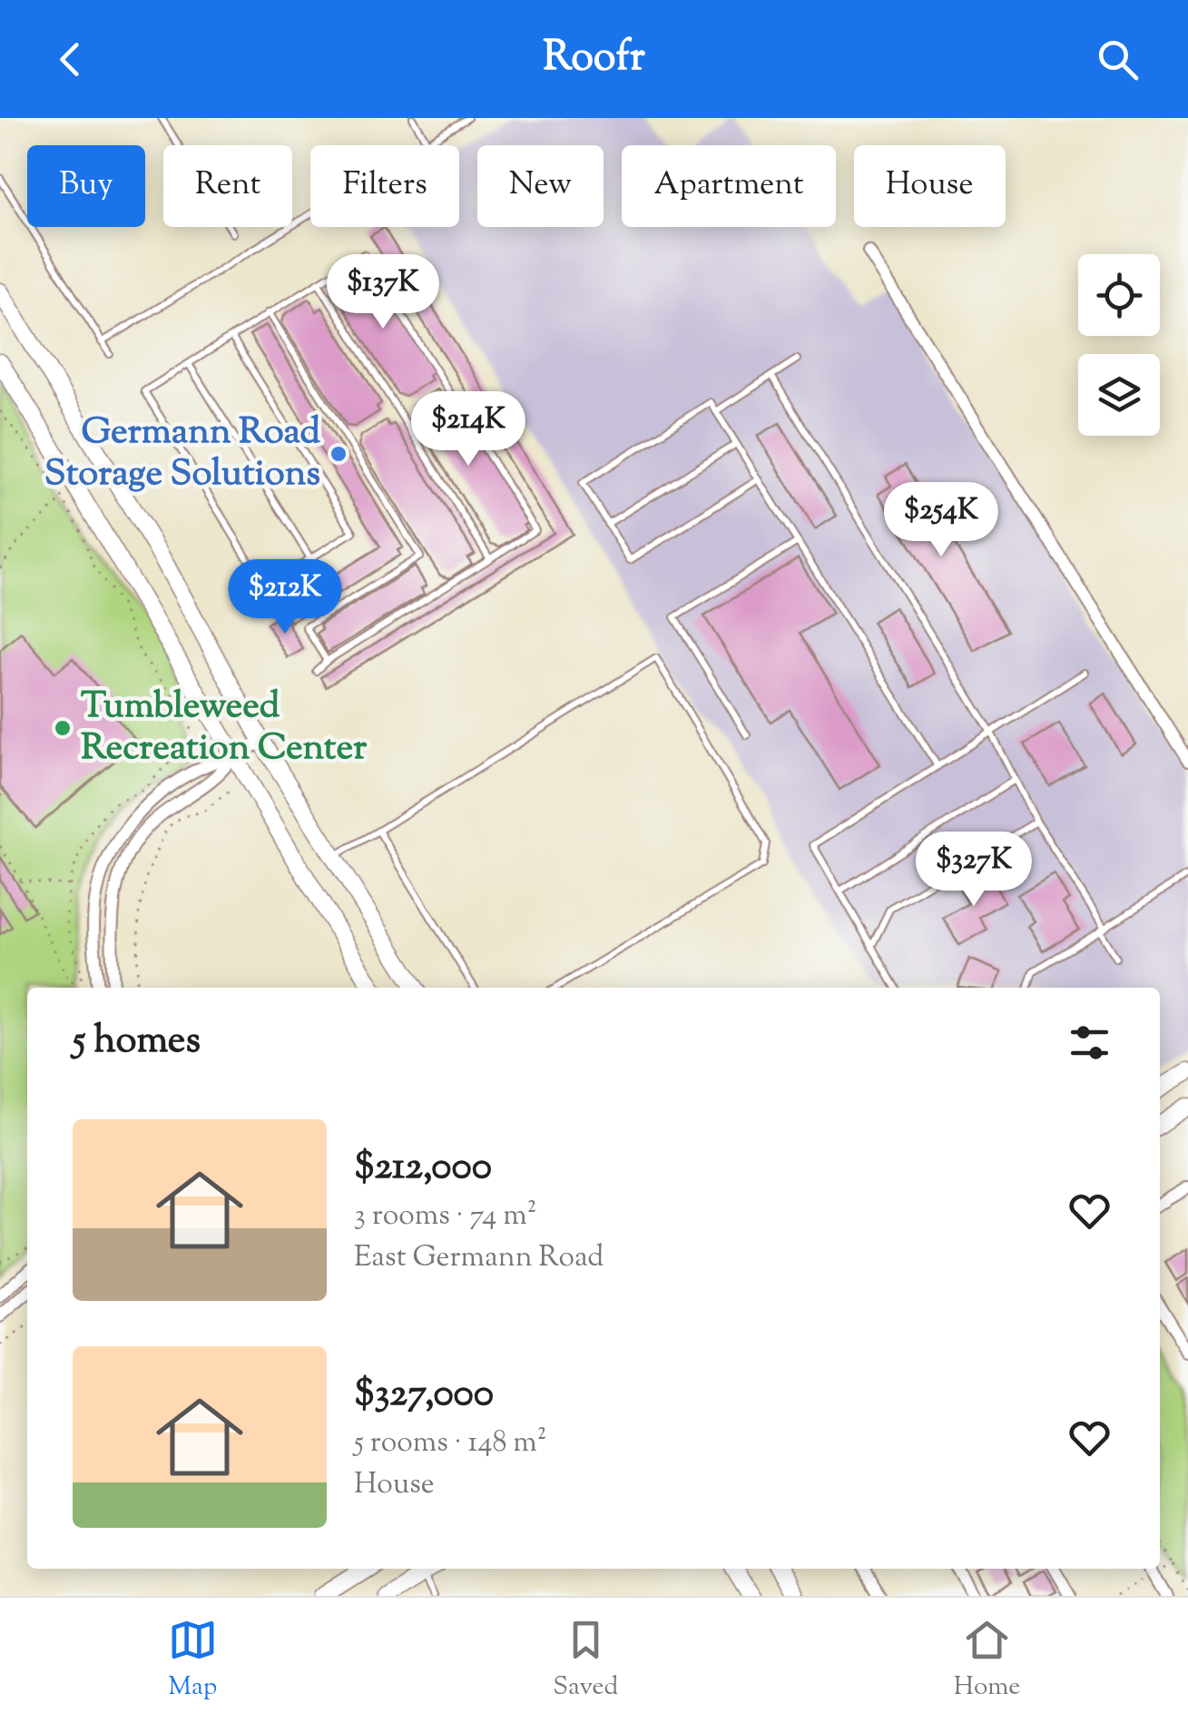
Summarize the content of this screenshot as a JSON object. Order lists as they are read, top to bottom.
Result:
{
  "places": ["Germann Road Storage Solutions", "Tumbleweed Recreation Center"],
  "page": {
    "header": "Roofr",
    "chip": [
      "Buy",
      "Rent",
      "Filters",
      "New",
      "Apartment",
      "House"
    ],
    "price": [
      "$137K",
      "$214K",
      "$254K",
      "$212K",
      "$327K"
    ],
    "heading": "5 homes",
    "list": [
      {
        "name": "$212,000",
        "note": "3 rooms · 74 m² · East Germann Road"
      },
      {
        "name": "$327,000",
        "note": "5 rooms · 148 m² · House"
      }
    ],
    "tabs": ["Map", "Saved", "Home"]
  }
}
